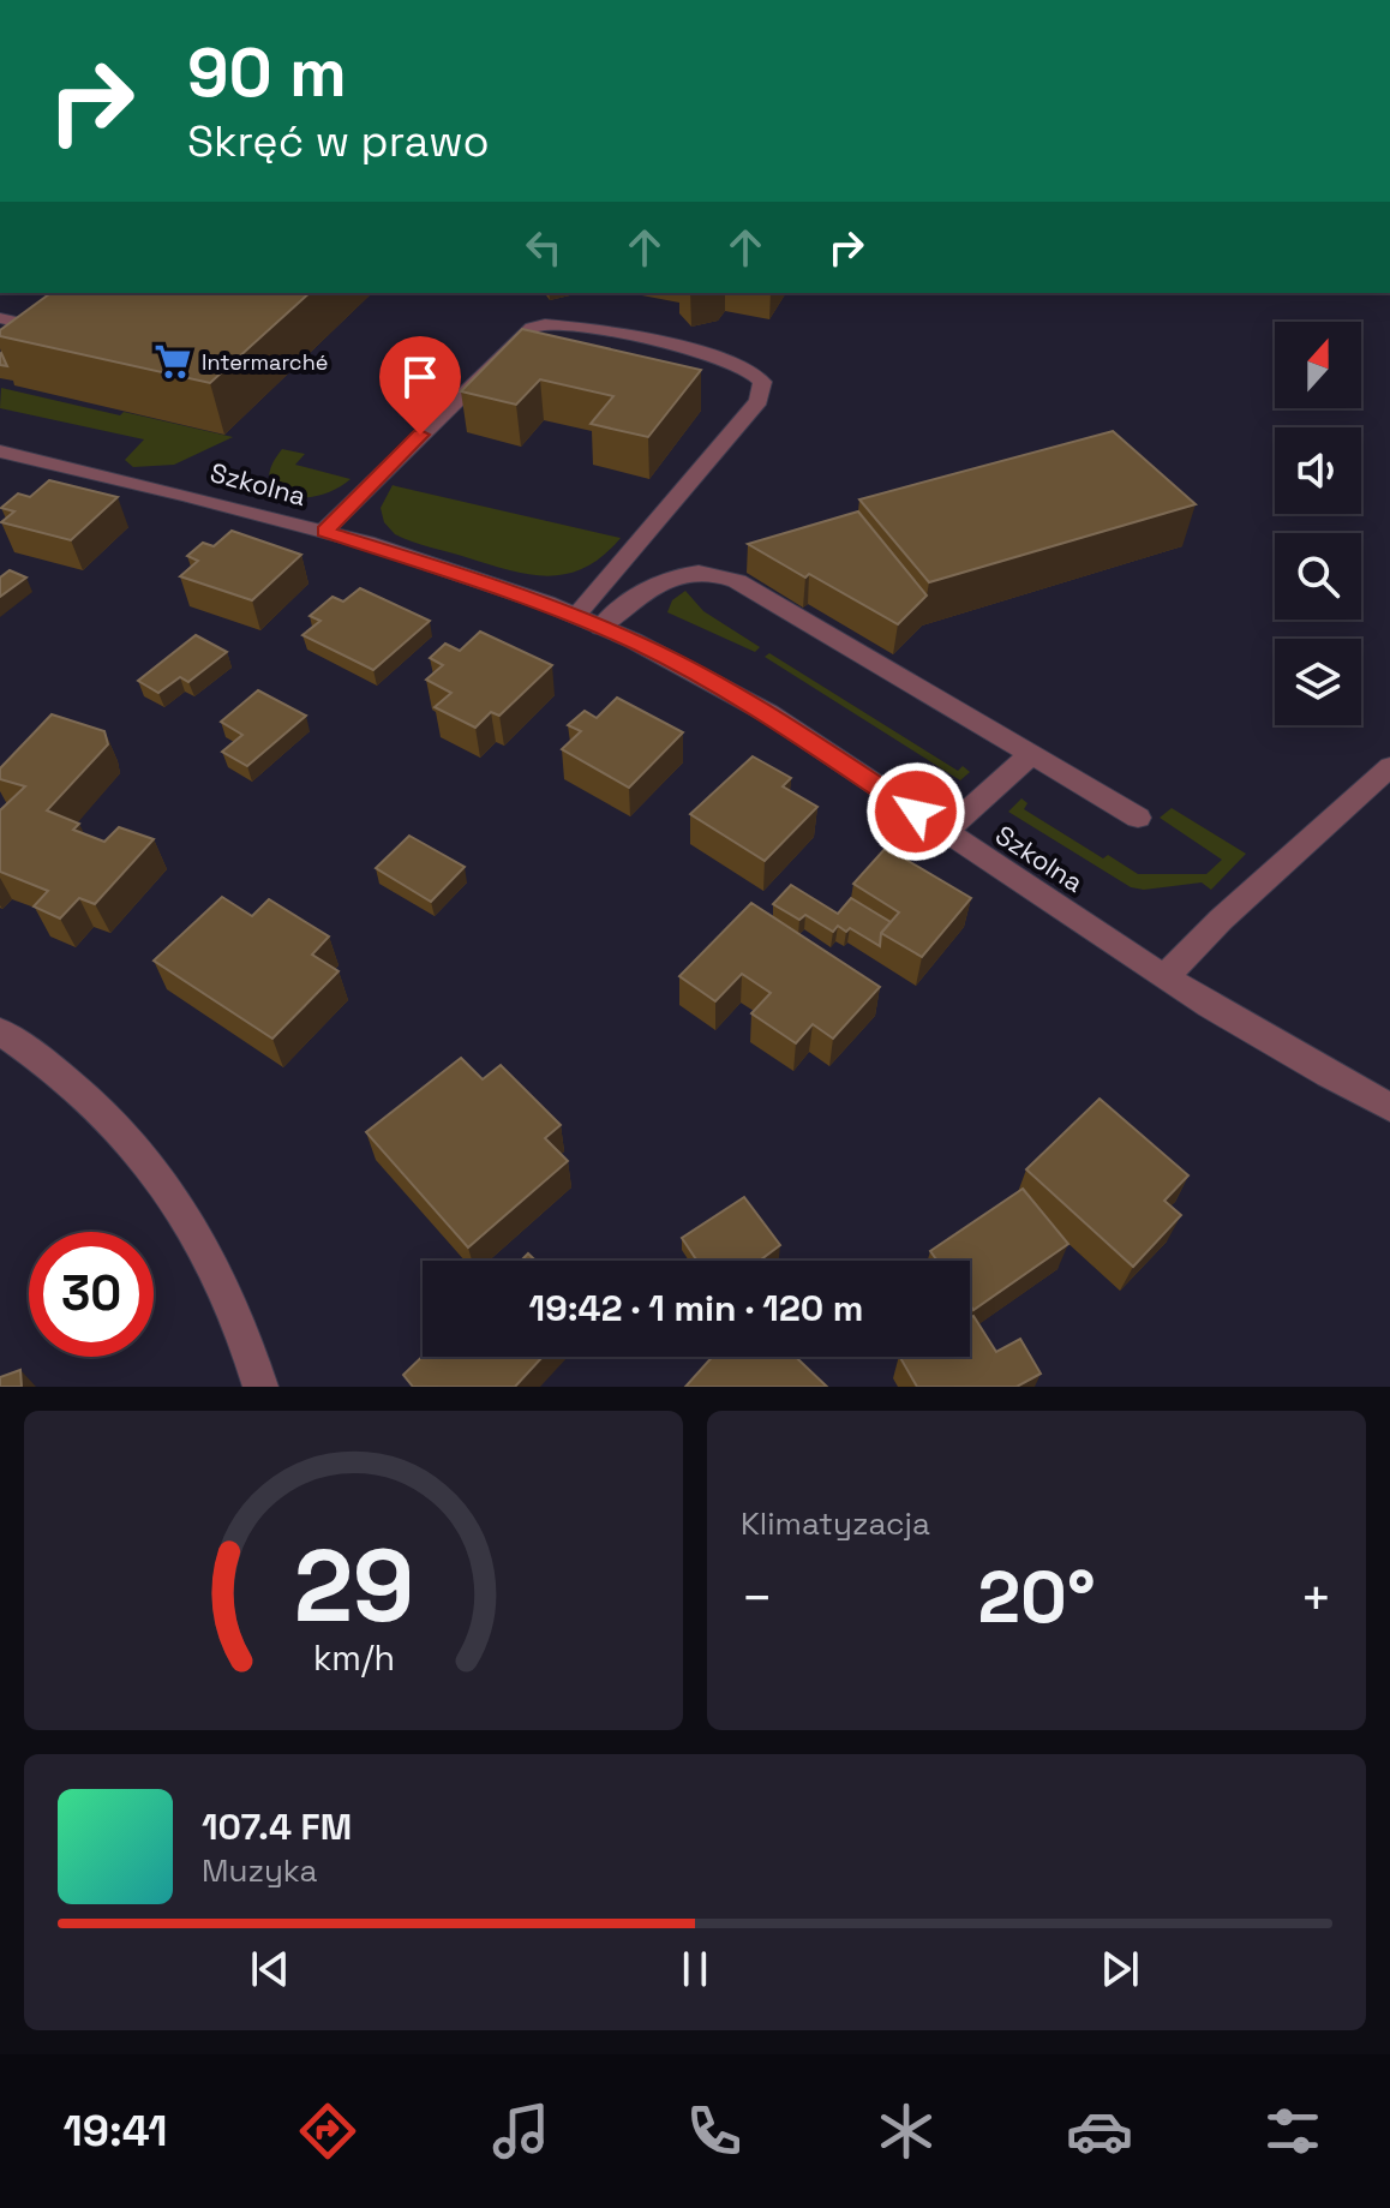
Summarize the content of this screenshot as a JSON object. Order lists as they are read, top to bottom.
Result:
{
  "streets": {
    "street": ["Szkolna"]
  },
  "places": {
    "supermarket": ["Intermarché"]
  },
  "north": "top",
  "page": {
    "turn": ["90 m", "Skręć w prawo"],
    "limit": "30",
    "trip": "19:42 · 1 min · 120 m",
    "tile": "Klimatyzacja",
    "heat": ["−", "20°", "+"],
    "song": ["107.4 FM", "Muzyka"],
    "tabs": "19:41",
    "gauge": ["29", "km/h"]
  }
}
